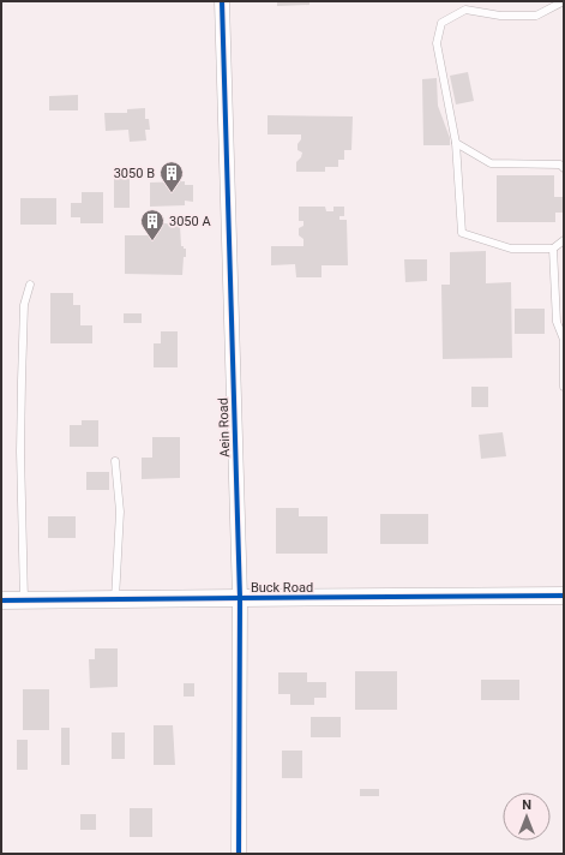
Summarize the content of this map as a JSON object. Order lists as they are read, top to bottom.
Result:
{
  "streets": {
    "street": ["Aein Road", "Buck Road"]
  },
  "crossings": [
    ["Aein Road", "Buck Road"]
  ],
  "places": {
    "building": ["3050 B", "3050 A"]
  },
  "north": "top"
}
